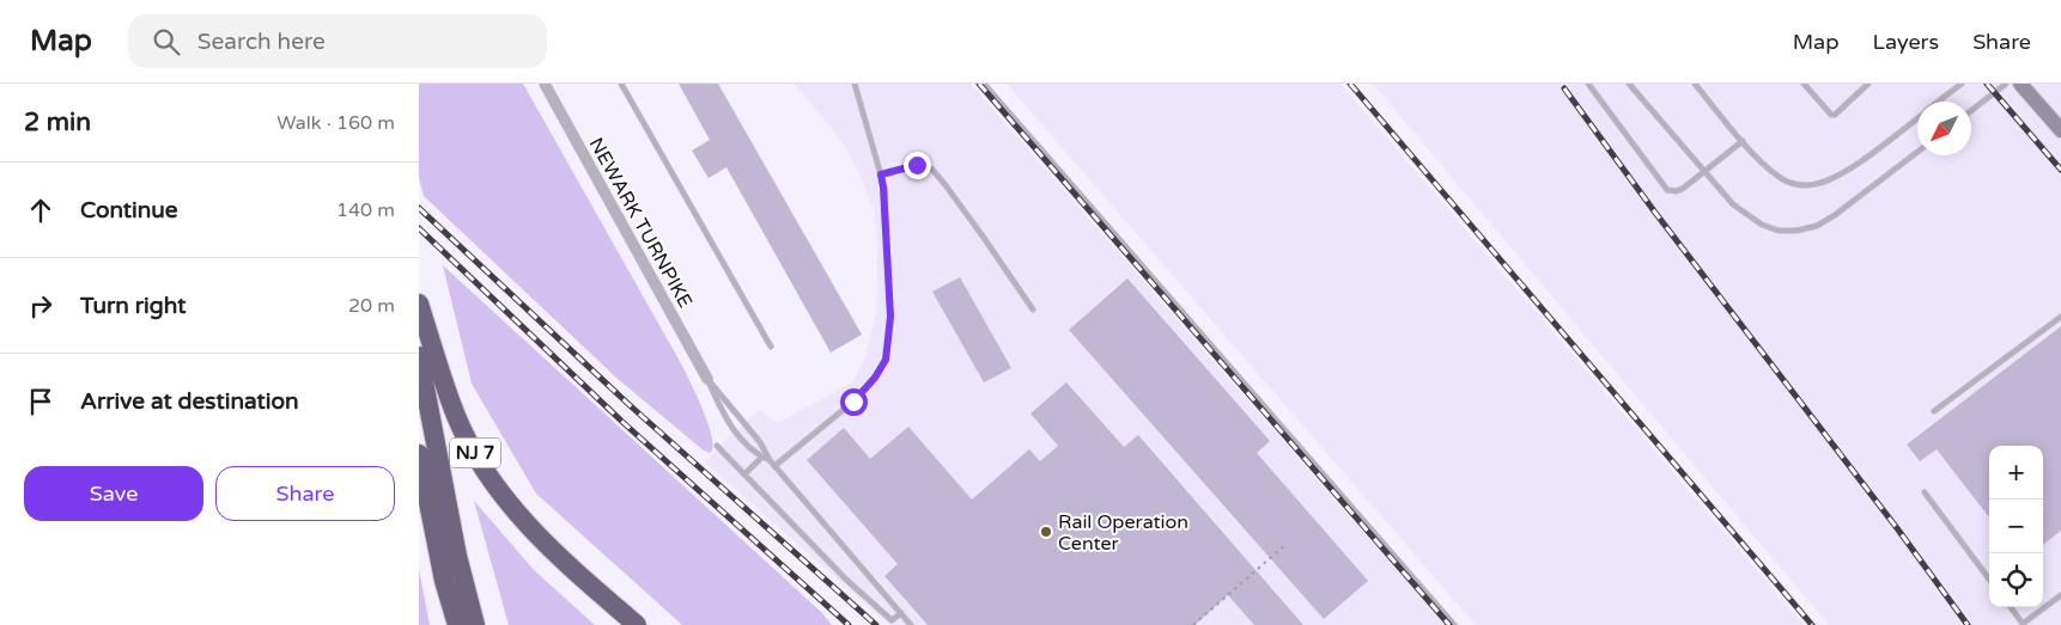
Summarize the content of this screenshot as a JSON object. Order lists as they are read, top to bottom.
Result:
{
  "streets": {
    "highway": ["NJ 7"],
    "street": ["NEWARK TURNPIKE"]
  },
  "places": ["Rail Operation Center"],
  "north": "bottom left",
  "page": {
    "header": "Map",
    "search": "Search here",
    "nav": ["Map", "Layers", "Share"],
    "heading": ["2 min", "Walk · 160 m"],
    "list": [
      ["Continue", "140 m"],
      ["Turn right", "20 m"],
      "Arrive at destination"
    ],
    "map_buttons": ["+", "−"],
    "buttons": ["Save", "Share"]
  }
}
